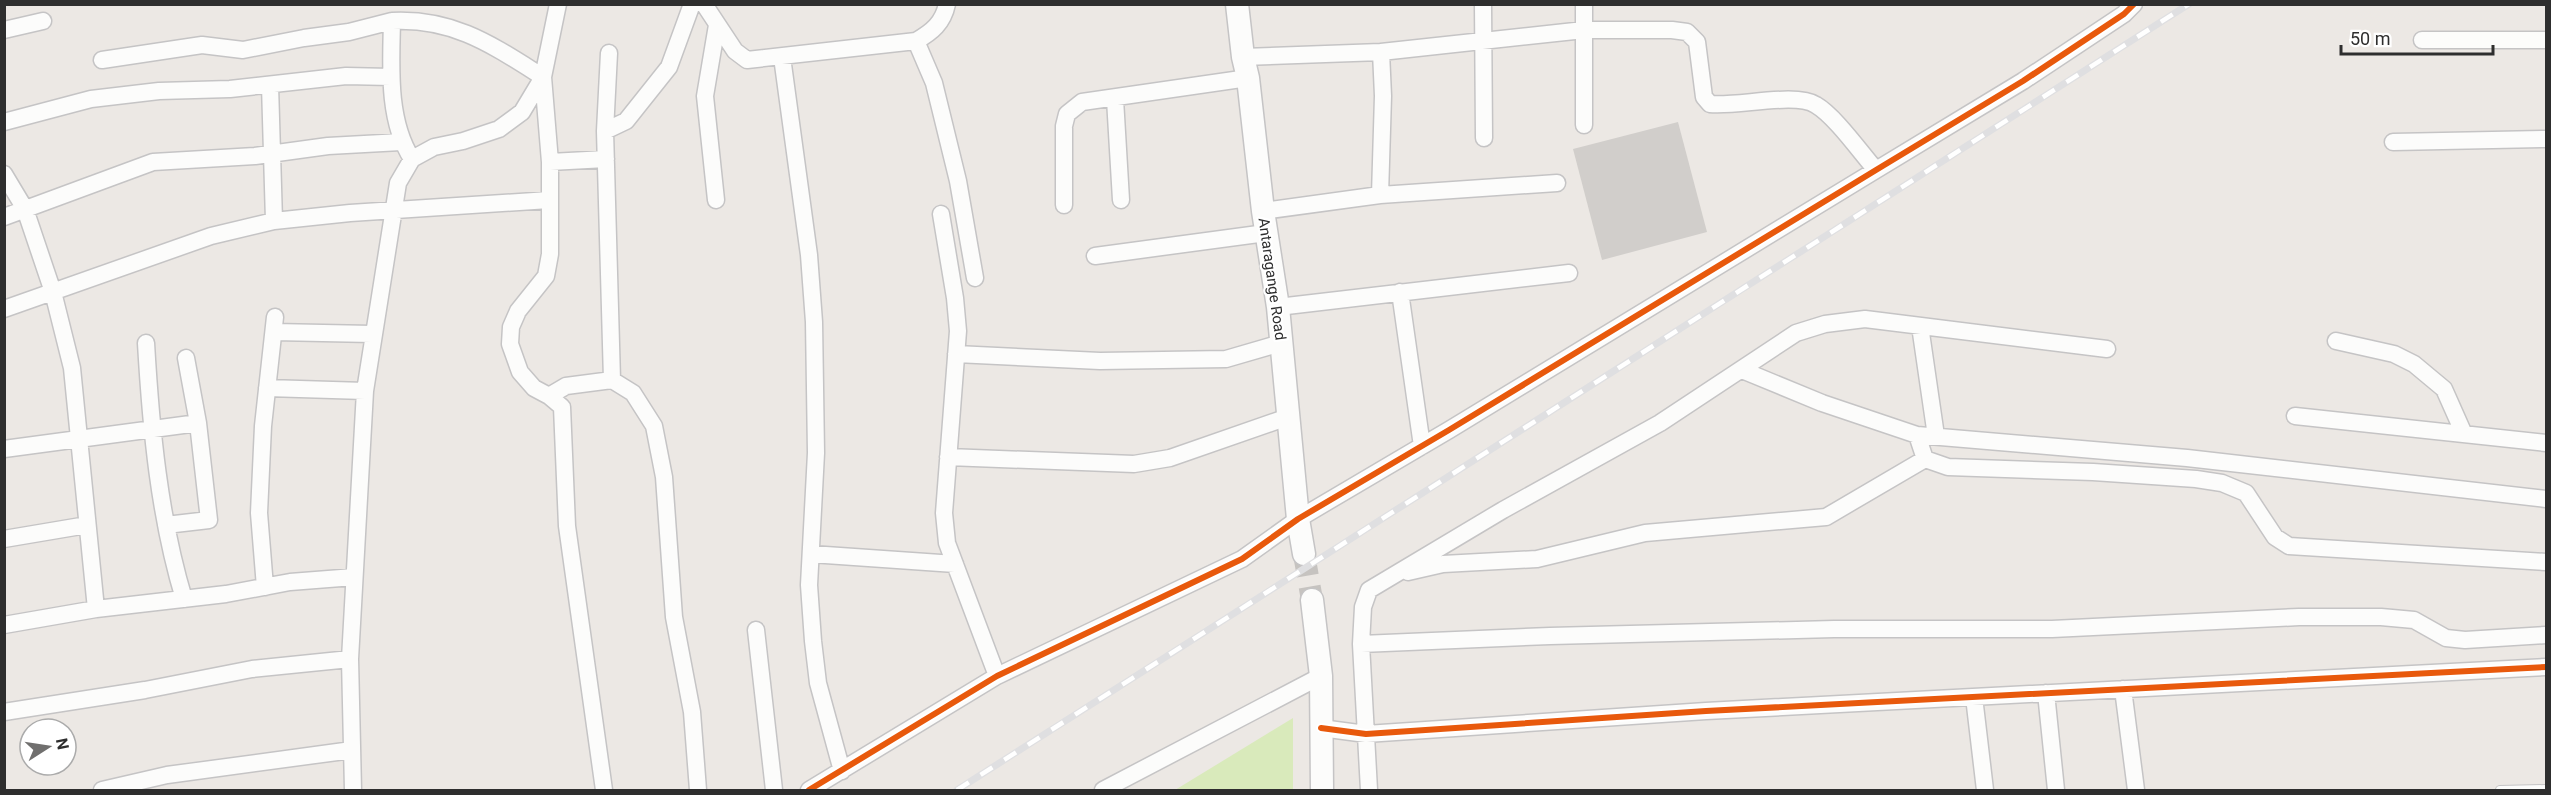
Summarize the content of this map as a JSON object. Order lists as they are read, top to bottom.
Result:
{
  "streets": {
    "street": ["Antaragange Road"]
  },
  "scale_bar": "50 m",
  "north": "right"
}
